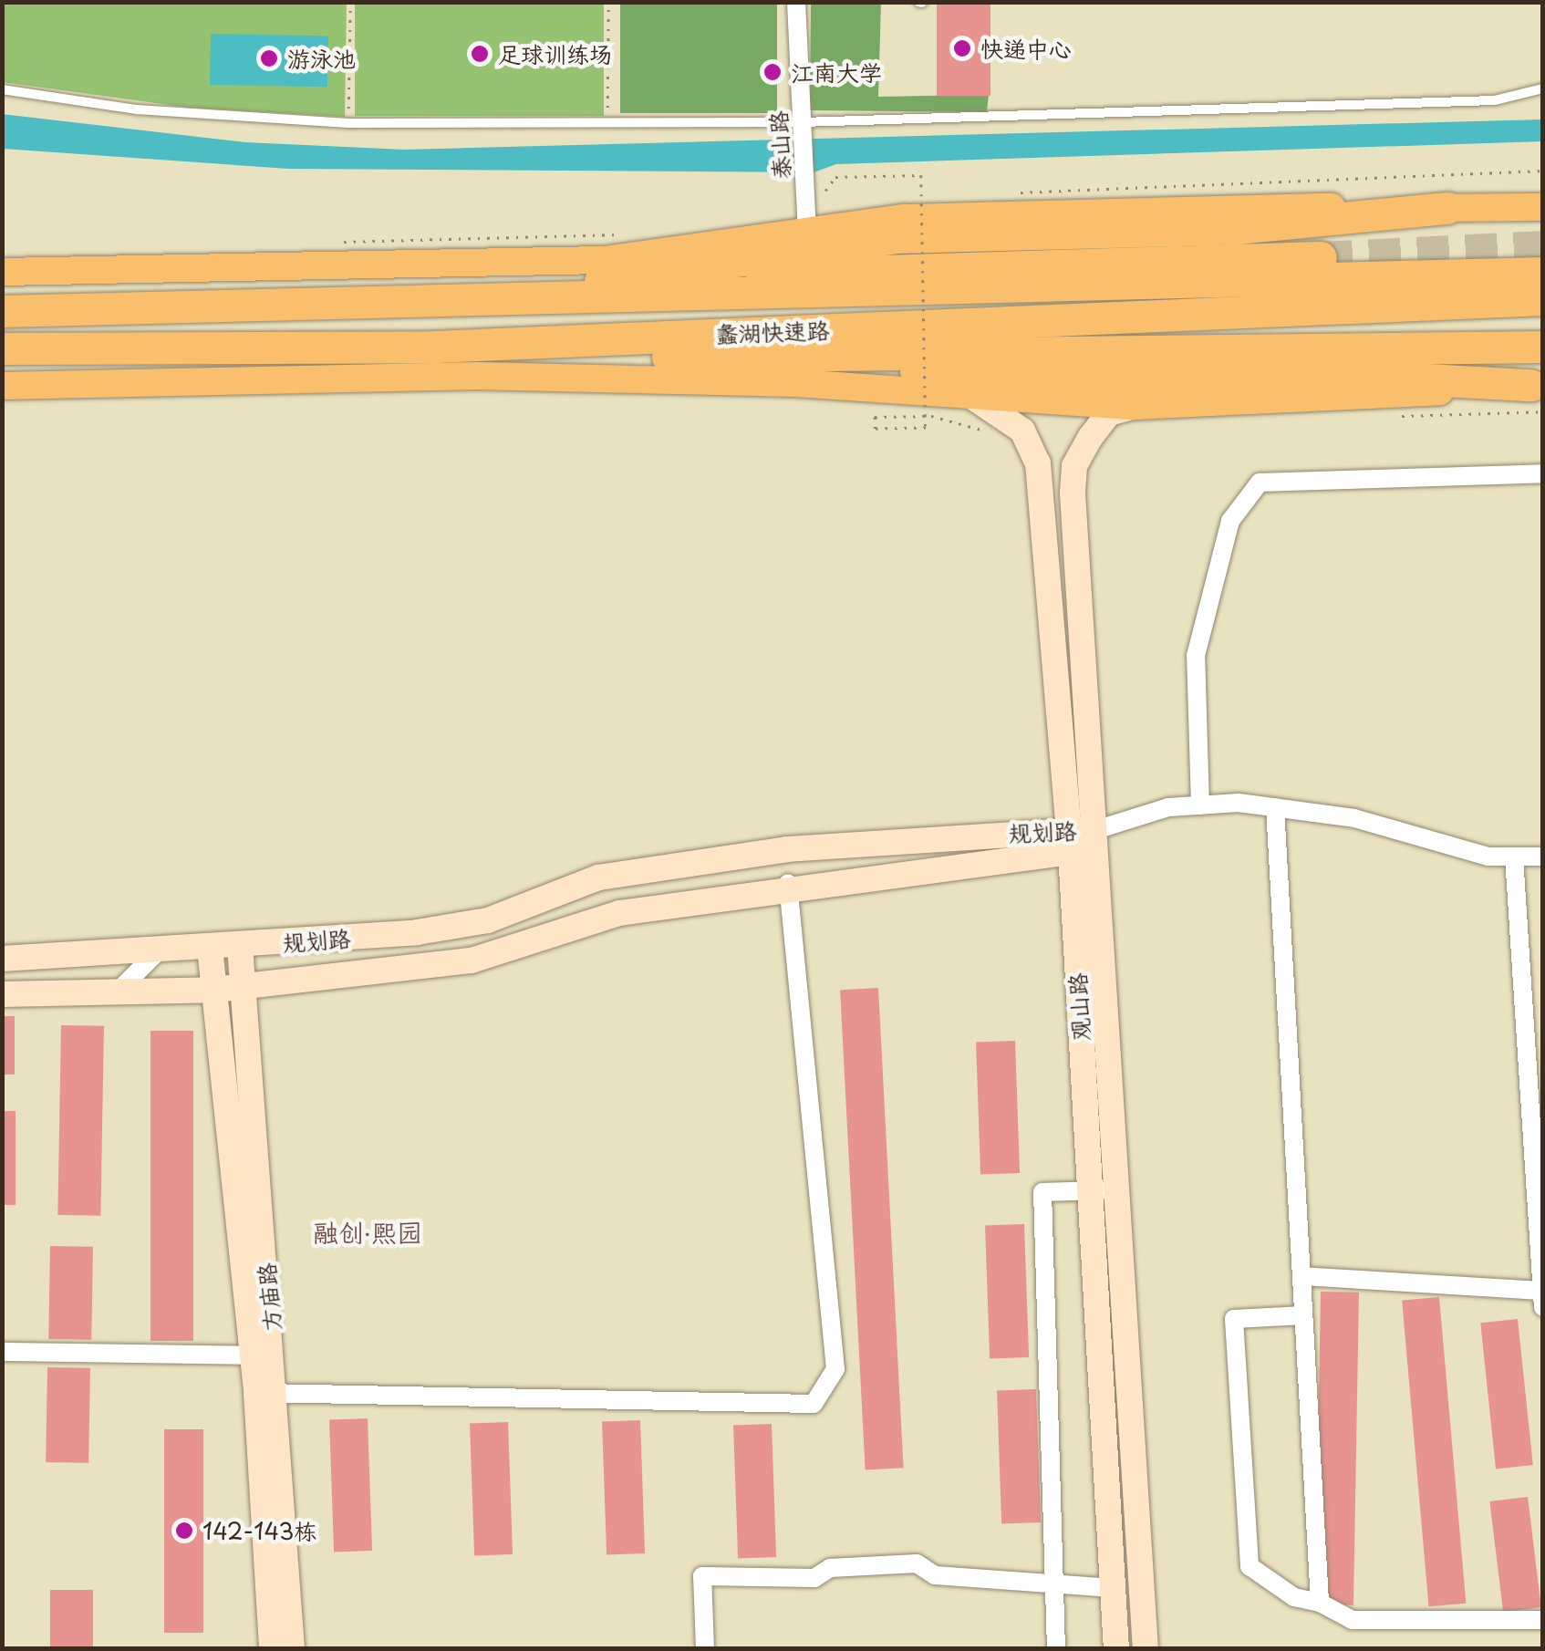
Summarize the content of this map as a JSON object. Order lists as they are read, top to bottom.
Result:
{
  "streets": {
    "highway": ["蠡湖快速路"],
    "street": [
      "泰山路",
      "规划路",
      "观山路",
      "方庙路"
    ]
  },
  "crossings": [
    ["规划路", "观山路"],
    ["规划路", "方庙路"]
  ],
  "districts": ["融创·熙园"],
  "places": [
    "快递中心",
    "足球训练场",
    "游泳池",
    "江南大学",
    "142-143栋"
  ]
}
